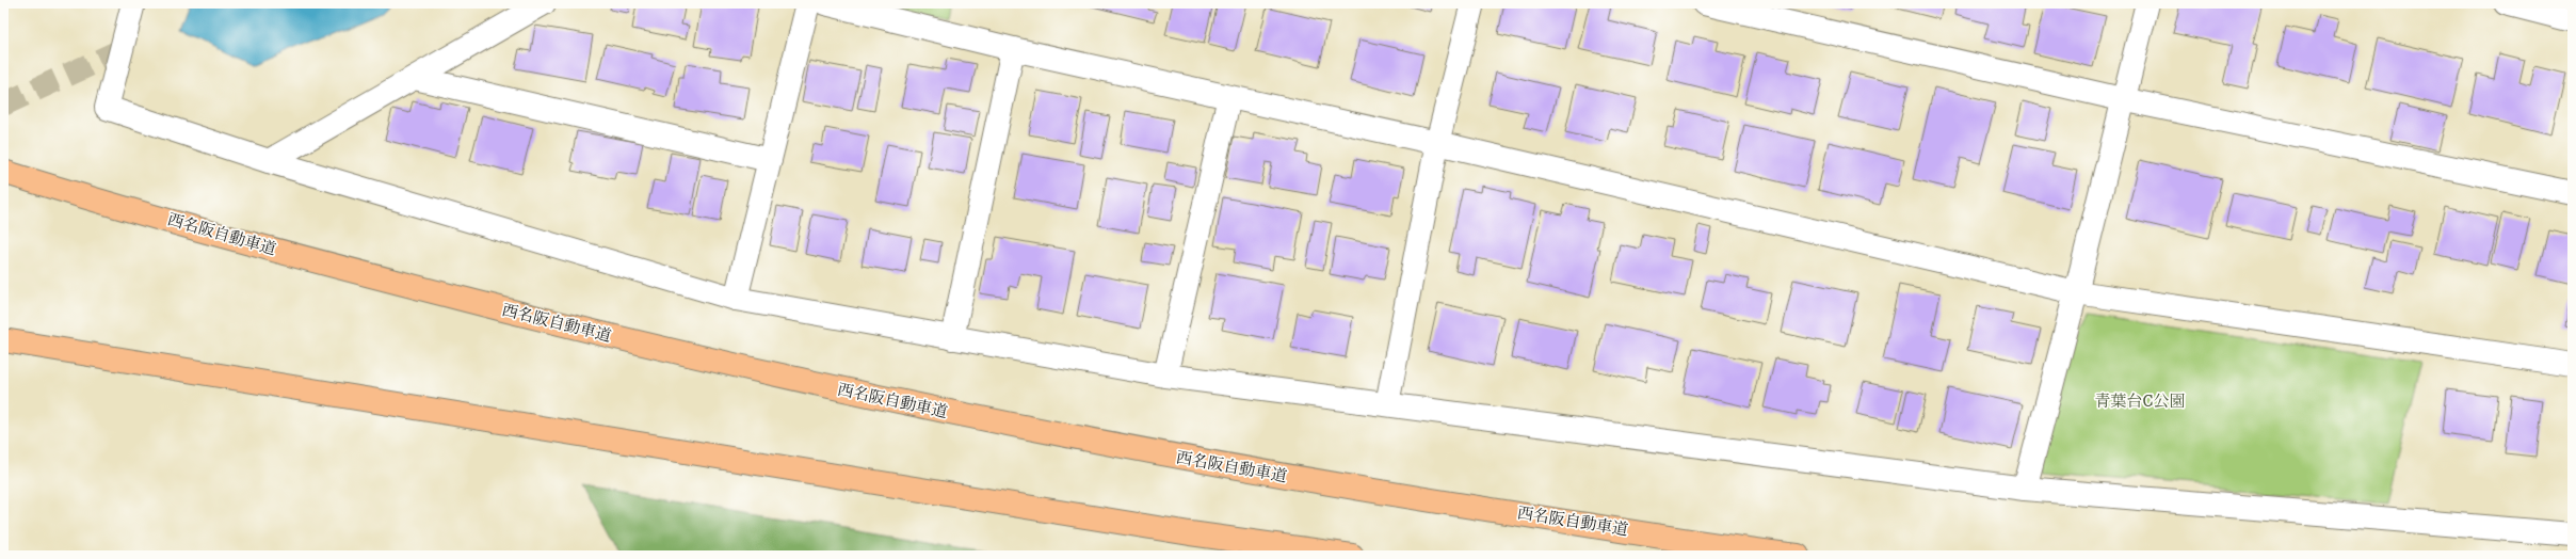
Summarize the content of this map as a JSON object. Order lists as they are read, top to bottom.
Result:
{
  "streets": {
    "highway": ["西名阪自動車道"]
  },
  "parks": ["青葉台C公園"]
}
